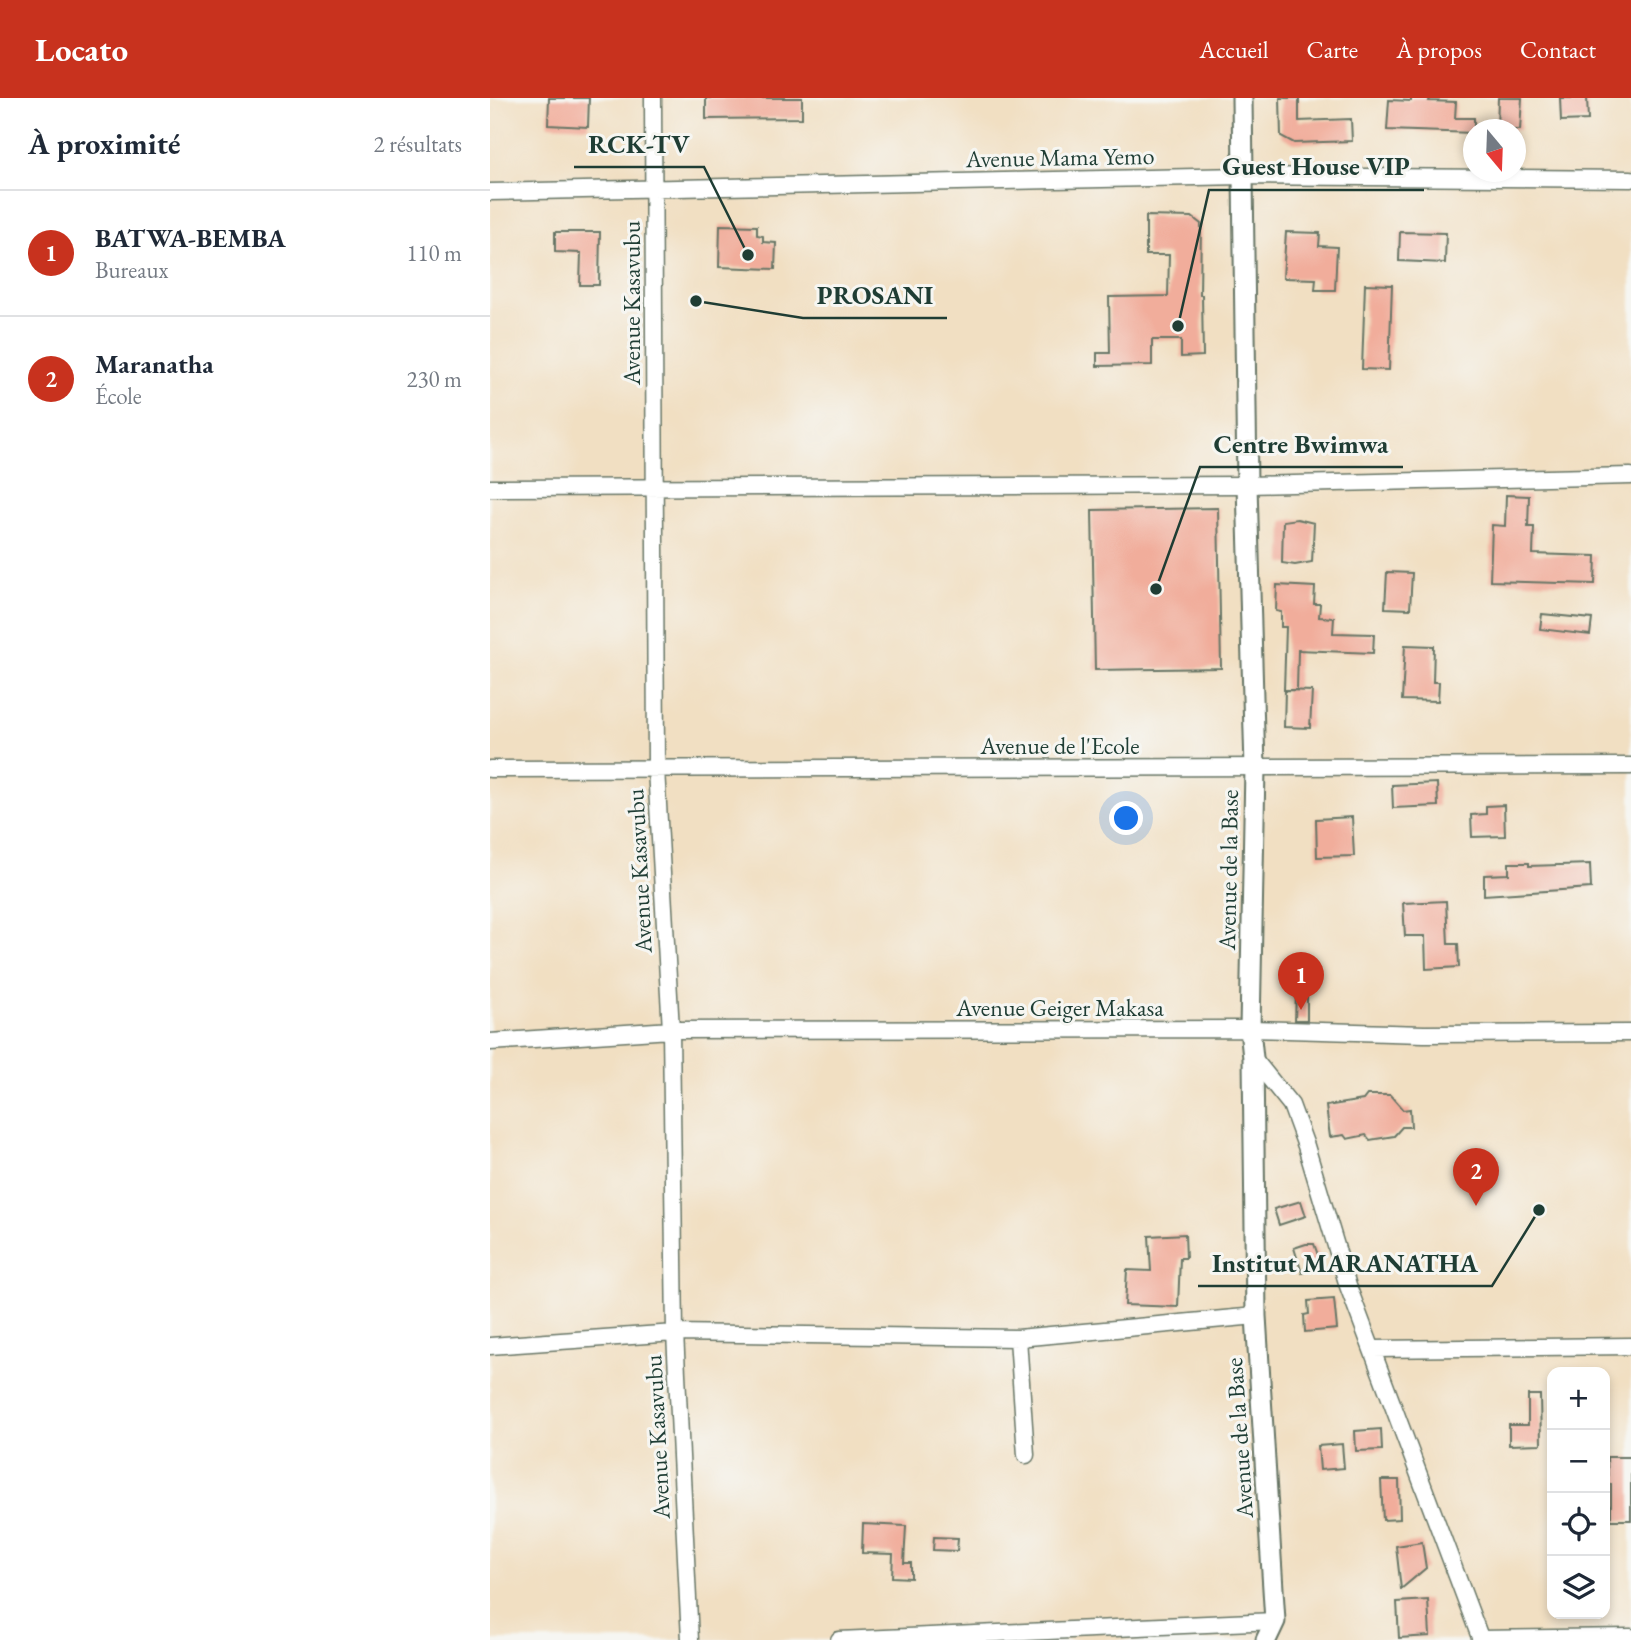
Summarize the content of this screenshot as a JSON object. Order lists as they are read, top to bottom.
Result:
{
  "streets": {
    "main road": ["Avenue de la Base"],
    "street": [
      "Avenue Mama Yemo",
      "Avenue Kasavubu",
      "Avenue de l'Ecole",
      "Avenue Geiger Makasa"
    ]
  },
  "crossings": [
    ["Avenue Mama Yemo", "Avenue Kasavubu"],
    ["Avenue Mama Yemo", "Avenue de la Base"],
    ["Avenue Kasavubu", "Avenue de l'Ecole"],
    ["Avenue Kasavubu", "Avenue Geiger Makasa"],
    ["Avenue de l'Ecole", "Avenue de la Base"],
    ["Avenue de la Base", "Avenue Geiger Makasa"]
  ],
  "places": [
    "RCK-TV",
    "PROSANI",
    "Guest House VIP",
    "Centre Bwimwa",
    "Institut MARANATHA"
  ],
  "north": "bottom",
  "page": {
    "header": "Locato",
    "nav": [
      "Accueil",
      "Carte",
      "À propos",
      "Contact"
    ],
    "heading": ["À proximité", "2 résultats"],
    "list": [
      {
        "mark": "1",
        "name": "BATWA-BEMBA",
        "note": "Bureaux",
        "value": "110 m"
      },
      {
        "mark": "2",
        "name": "Maranatha",
        "note": "École",
        "value": "230 m"
      }
    ],
    "pins": ["1", "2"],
    "map_buttons": ["+", "−"]
  }
}
